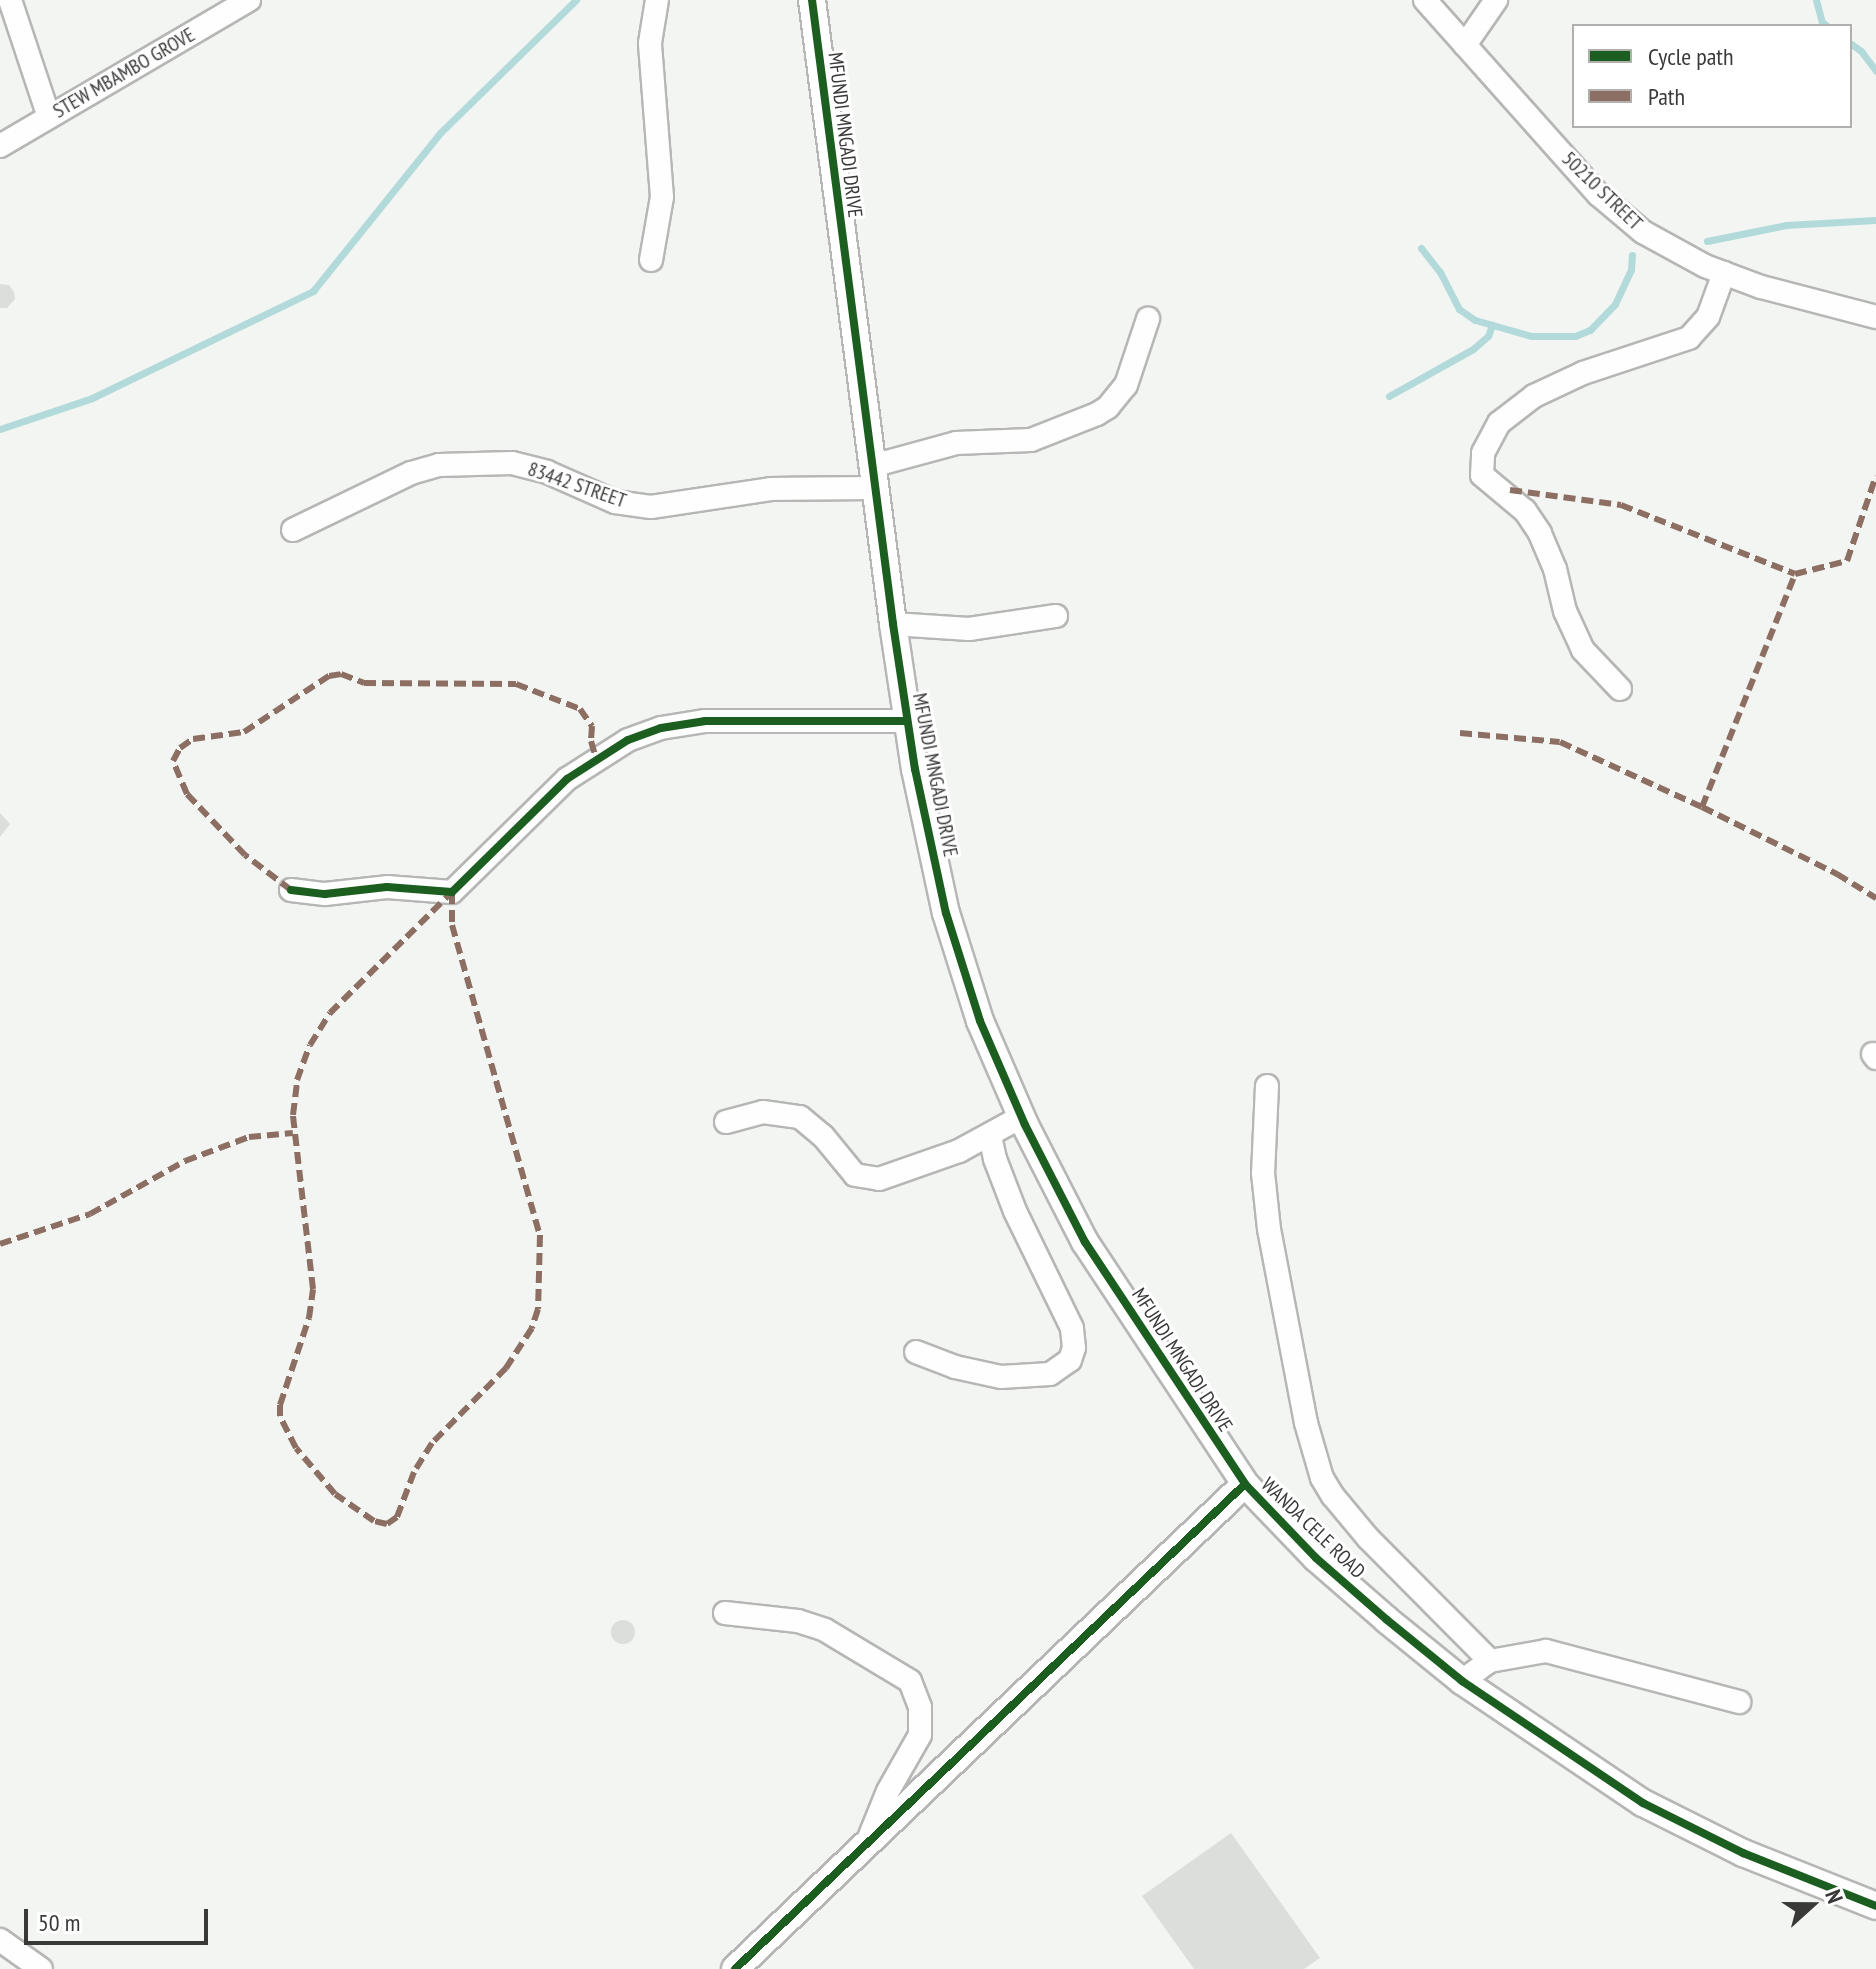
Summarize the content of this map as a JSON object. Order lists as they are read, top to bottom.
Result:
{
  "streets": {
    "street": [
      "STEW MBAMBO GROVE",
      "MFUNDI MNGADI DRIVE",
      "50210 STREET",
      "83442 STREET",
      "WANDA CELE ROAD"
    ]
  },
  "crossings": [
    ["MFUNDI MNGADI DRIVE", "83442 STREET"],
    ["MFUNDI MNGADI DRIVE", "WANDA CELE ROAD"]
  ],
  "legend": ["Cycle path", "Path"],
  "scale_bar": "50 m",
  "north": "right"
}
